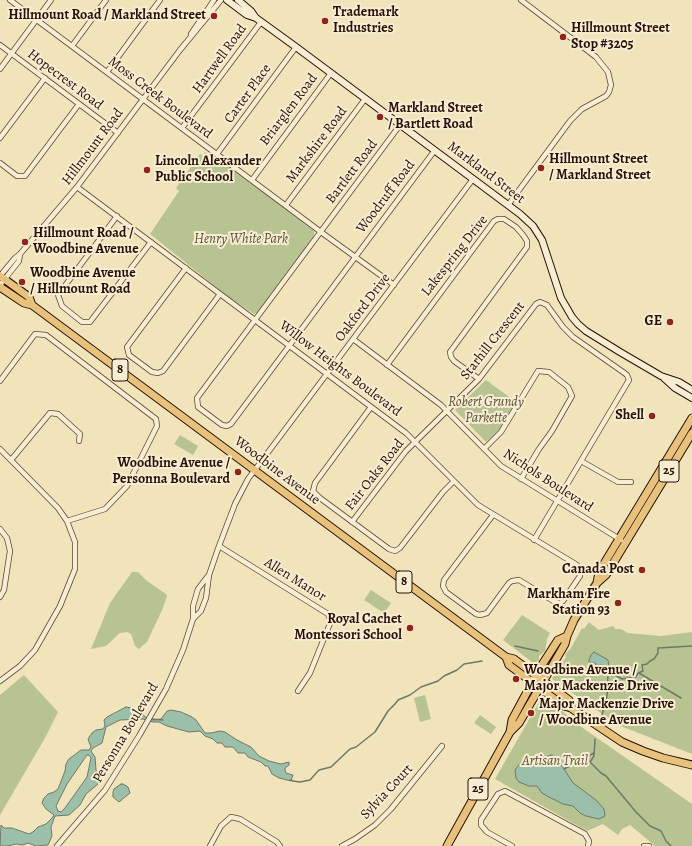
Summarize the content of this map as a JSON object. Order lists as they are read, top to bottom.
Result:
{
  "streets": {
    "main road": ["8", "Woodbine Avenue", "25"],
    "street": [
      "Hartwell Road",
      "Hopecrest Road",
      "Carter Place",
      "Moss Creek Boulevard",
      "Briarglen Road",
      "Markshire Road",
      "Hillmount Road",
      "Bartlett Road",
      "Markland Street",
      "Woodruff Road",
      "Lakespring Drive",
      "Oakford Drive",
      "Starhill Crescent",
      "Willow Heights Boulevard",
      "Fair Oaks Road",
      "Nichols Boulevard",
      "Allen Manor",
      "Personna Boulevard",
      "Sylvia Court"
    ]
  },
  "crossings": [
    ["Hartwell Road", "Moss Creek Boulevard"],
    ["Hartwell Road", "Markland Street"],
    ["Hopecrest Road", "Hillmount Road"],
    ["Carter Place", "Moss Creek Boulevard"],
    ["Carter Place", "Markland Street"],
    ["Moss Creek Boulevard", "Briarglen Road"],
    ["Moss Creek Boulevard", "Markshire Road"],
    ["Moss Creek Boulevard", "Hillmount Road"],
    ["Moss Creek Boulevard", "Bartlett Road"],
    ["Moss Creek Boulevard", "Woodruff Road"],
    ["Moss Creek Boulevard", "Oakford Drive"],
    ["Briarglen Road", "Markland Street"],
    ["Markshire Road", "Markland Street"],
    ["Hillmount Road", "Willow Heights Boulevard"],
    ["Hillmount Road", "Woodbine Avenue"],
    ["Bartlett Road", "Markland Street"],
    ["Bartlett Road", "Woodruff Road"],
    ["Bartlett Road", "Willow Heights Boulevard"],
    ["Markland Street", "Woodruff Road"],
    ["Markland Street", "Oakford Drive"],
    ["Woodruff Road", "Willow Heights Boulevard"],
    ["Lakespring Drive", "Starhill Crescent"],
    ["Lakespring Drive", "Nichols Boulevard"],
    ["Oakford Drive", "Willow Heights Boulevard"],
    ["Oakford Drive", "Woodbine Avenue"],
    ["Oakford Drive", "Nichols Boulevard"],
    ["Oakford Drive", "Personna Boulevard"],
    ["Starhill Crescent", "Willow Heights Boulevard"],
    ["Starhill Crescent", "Fair Oaks Road"],
    ["Starhill Crescent", "Nichols Boulevard"],
    ["Willow Heights Boulevard", "Fair Oaks Road"],
    ["Woodbine Avenue", "25"],
    ["Woodbine Avenue", "Personna Boulevard"],
    ["25", "Nichols Boulevard"],
    ["Allen Manor", "Personna Boulevard"]
  ],
  "parks": ["Henry White Park", "Robert Grundy Parkette", "Artisan Trail"],
  "places": [
    "Hillmount Road / Markland Street",
    "Trademark Industries",
    "Hillmount Street Stop #3205",
    "Markland Street / Bartlett Road",
    "Hillmount Street / Markland Street",
    "Lincoln Alexander Public School",
    "Hillmount Road / Woodbine Avenue",
    "Woodbine Avenue / Hillmount Road",
    "GE",
    "Shell",
    "Woodbine Avenue / Personna Boulevard",
    "Canada Post",
    "Markham Fire Station 93",
    "Royal Cachet Montessori School",
    "Woodbine Avenue / Major Mackenzie Drive",
    "Major Mackenzie Drive / Woodbine Avenue"
  ]
}
